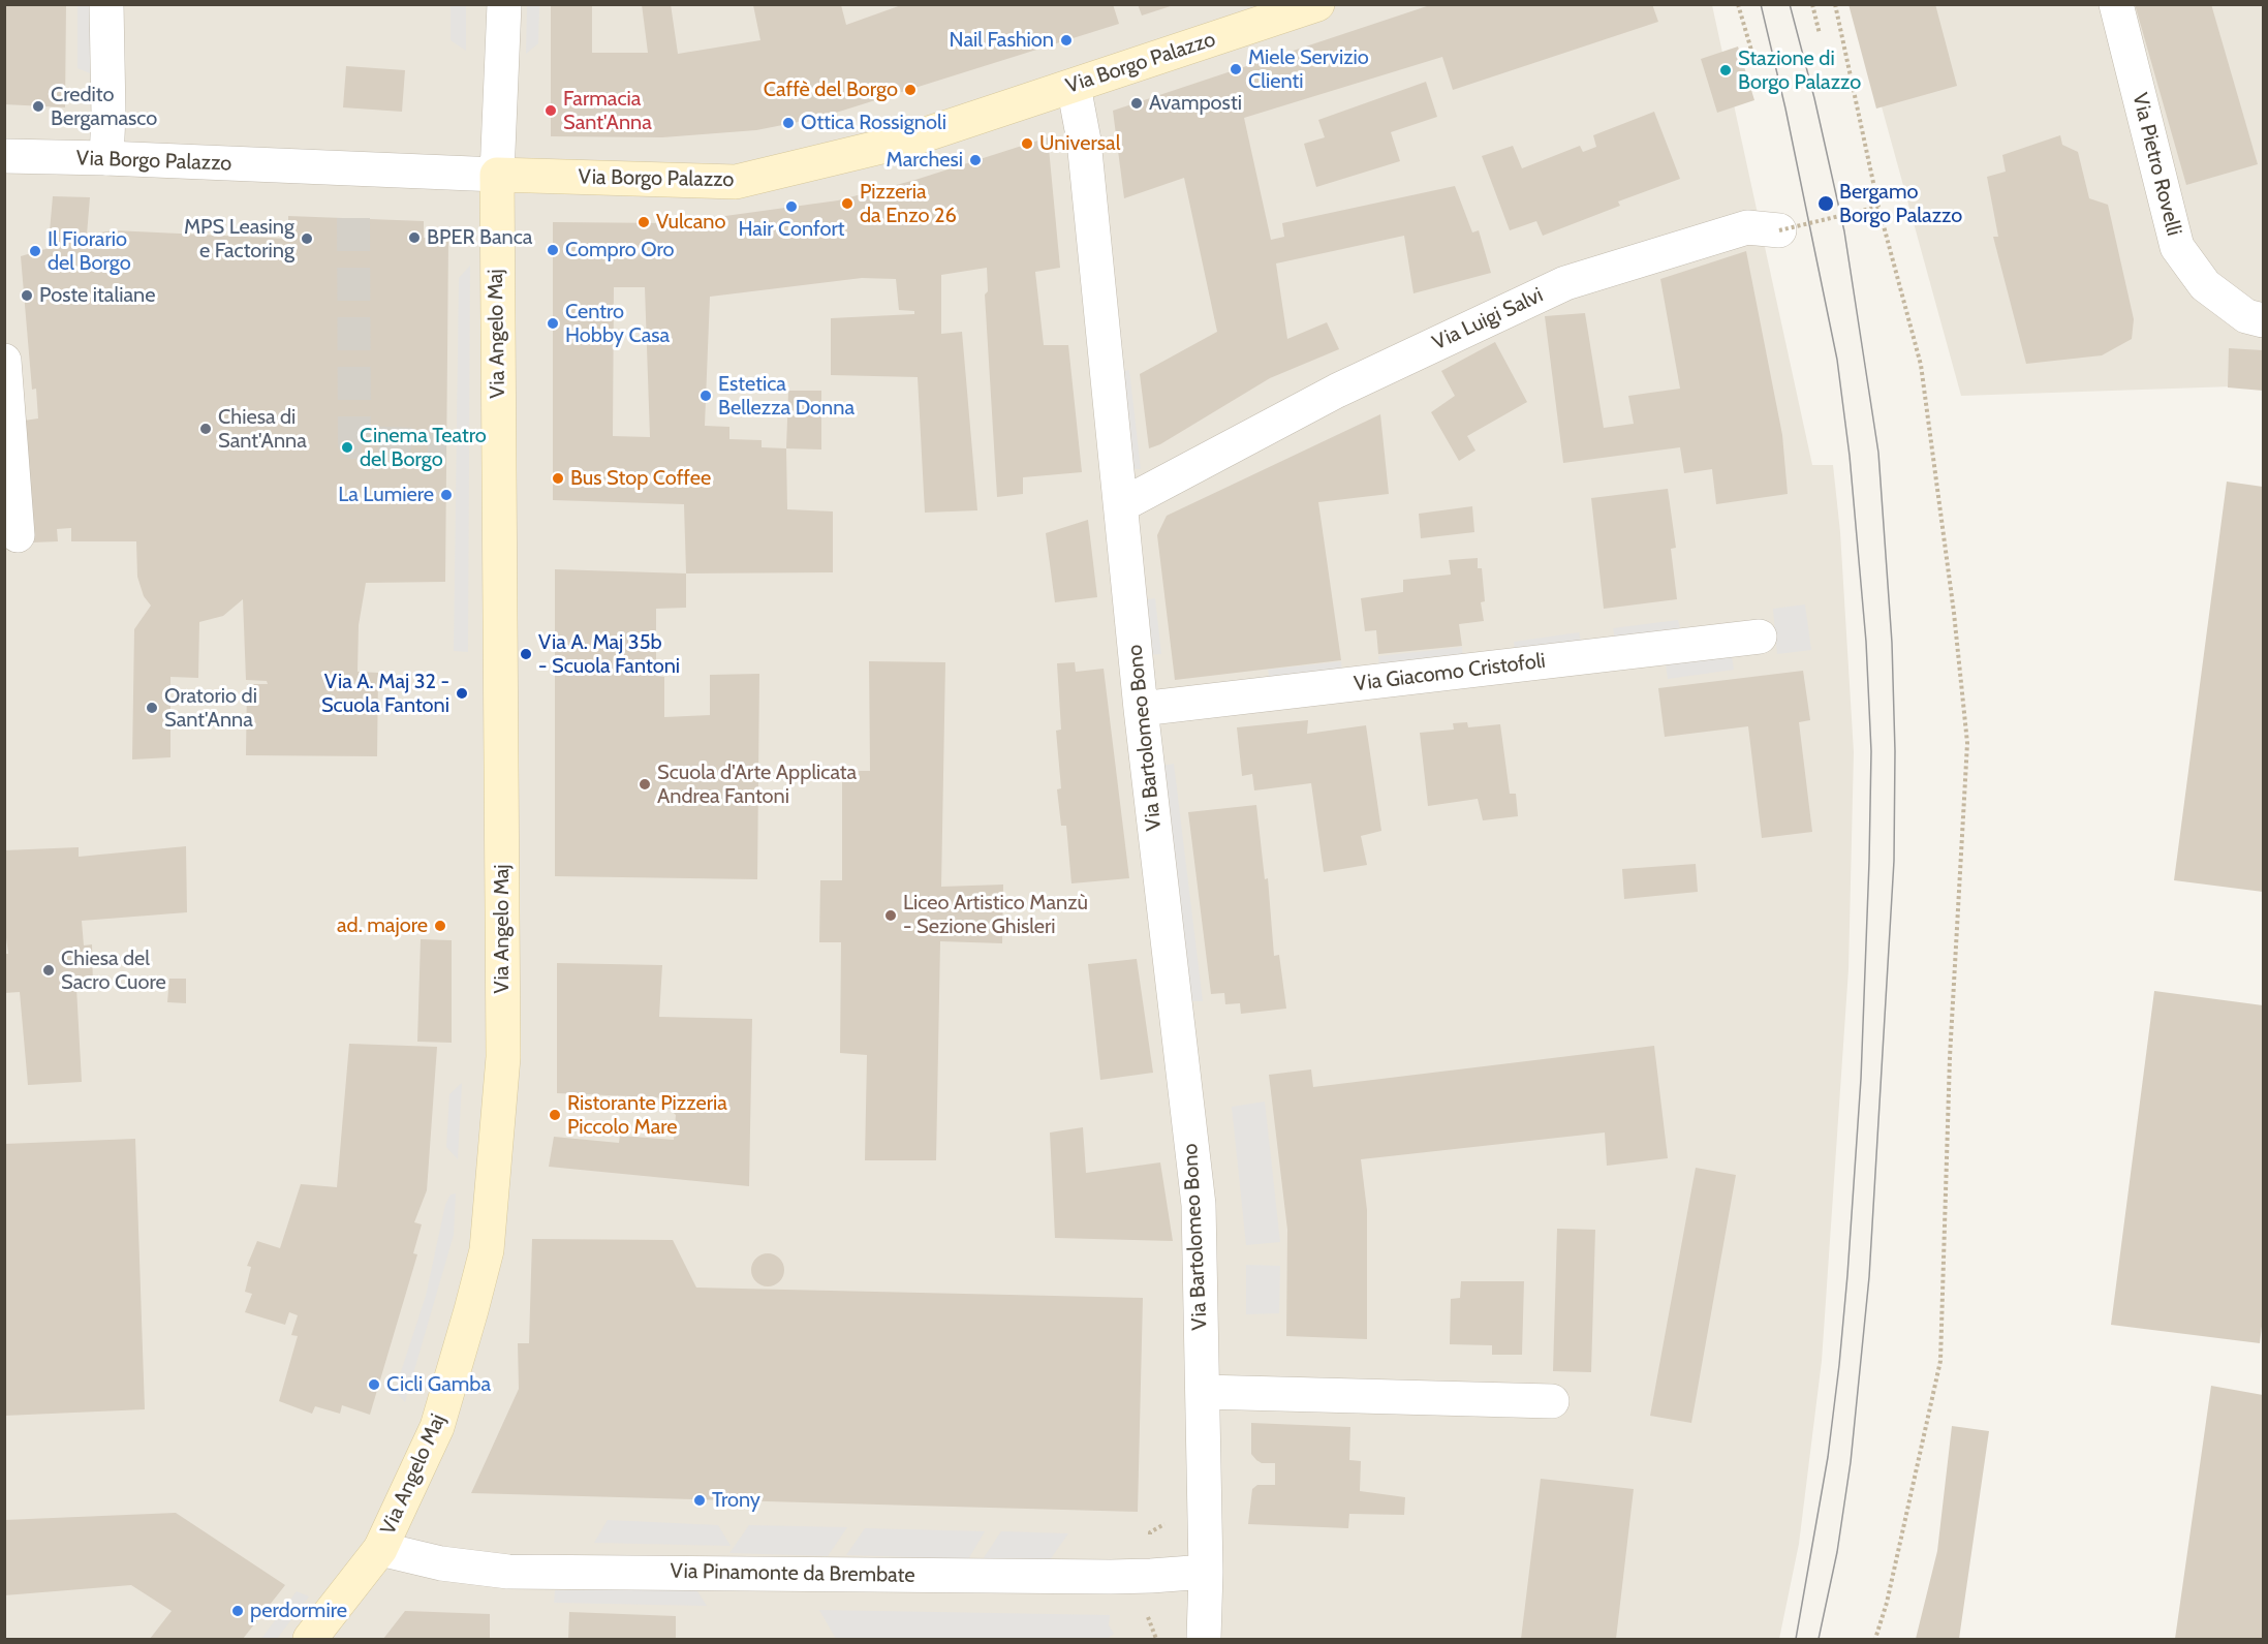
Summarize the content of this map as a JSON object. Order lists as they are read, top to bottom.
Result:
{
  "streets": {
    "main road": ["Via Borgo Palazzo", "Via Angelo Maj"],
    "street": [
      "Via Pietro Rovelli",
      "Via Luigi Salvi",
      "Via Giacomo Cristofoli",
      "Via Bartolomeo Bono",
      "Via Pinamonte da Brembate"
    ]
  },
  "crossings": [
    ["Via Borgo Palazzo", "Via Angelo Maj"],
    ["Via Borgo Palazzo", "Via Bartolomeo Bono"],
    ["Via Luigi Salvi", "Via Bartolomeo Bono"],
    ["Via Angelo Maj", "Via Pinamonte da Brembate"],
    ["Via Giacomo Cristofoli", "Via Bartolomeo Bono"],
    ["Via Bartolomeo Bono", "Via Pinamonte da Brembate"]
  ],
  "places": [
    "Nail Fashion",
    "Miele Servizio Clienti",
    "Stazione di Borgo Palazzo",
    "Caffè del Borgo",
    "Avamposti",
    "Credito Bergamasco",
    "Farmacia Sant'Anna",
    "Ottica Rossignoli",
    "Universal",
    "Marchesi",
    "Pizzeria da Enzo 26",
    "Bergamo Borgo Palazzo",
    "Hair Confort",
    "Vulcano",
    "BPER Banca",
    "MPS Leasing e Factoring",
    "Compro Oro",
    "Il Fiorario del Borgo",
    "Poste italiane",
    "Centro Hobby Casa",
    "Estetica Bellezza Donna",
    "Chiesa di Sant'Anna",
    "Cinema Teatro del Borgo",
    "Bus Stop Coffee",
    "La Lumiere",
    "Via A. Maj 35b - Scuola Fantoni",
    "Via A. Maj 32 - Scuola Fantoni",
    "Oratorio di Sant'Anna",
    "Scuola d'Arte Applicata Andrea Fantoni",
    "Liceo Artistico Manzù - Sezione Ghisleri",
    "ad. majore",
    "Chiesa del Sacro Cuore",
    "Ristorante Pizzeria Piccolo Mare",
    "Cicli Gamba",
    "Trony",
    "perdormire"
  ]
}
